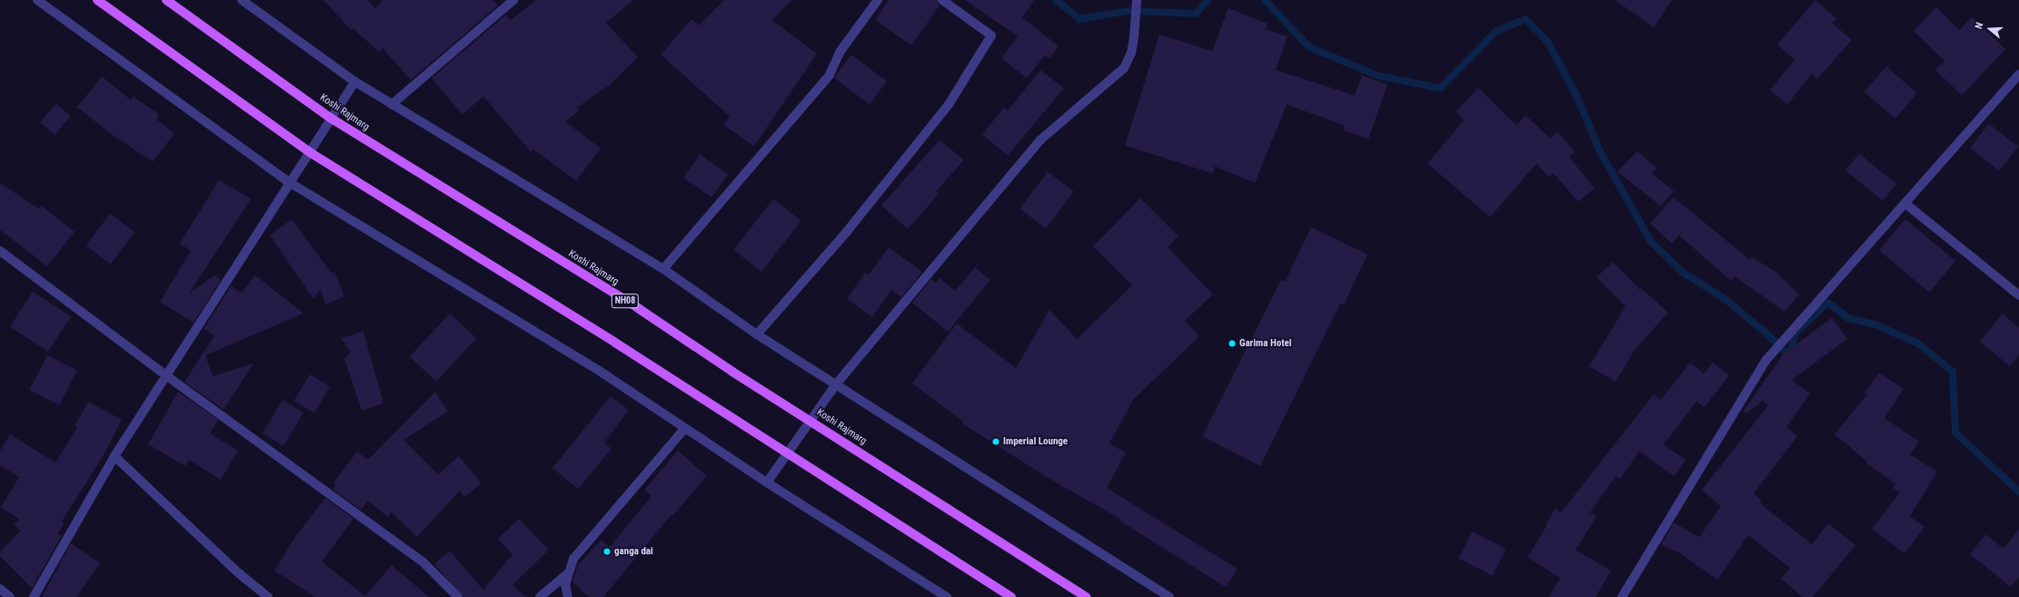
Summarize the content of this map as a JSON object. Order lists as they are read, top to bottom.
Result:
{
  "streets": {
    "main road": ["Koshi Rajmarg", "NH08"]
  },
  "places": ["Garima Hotel", "Imperial Lounge", "ganga dai"],
  "north": "left"
}
